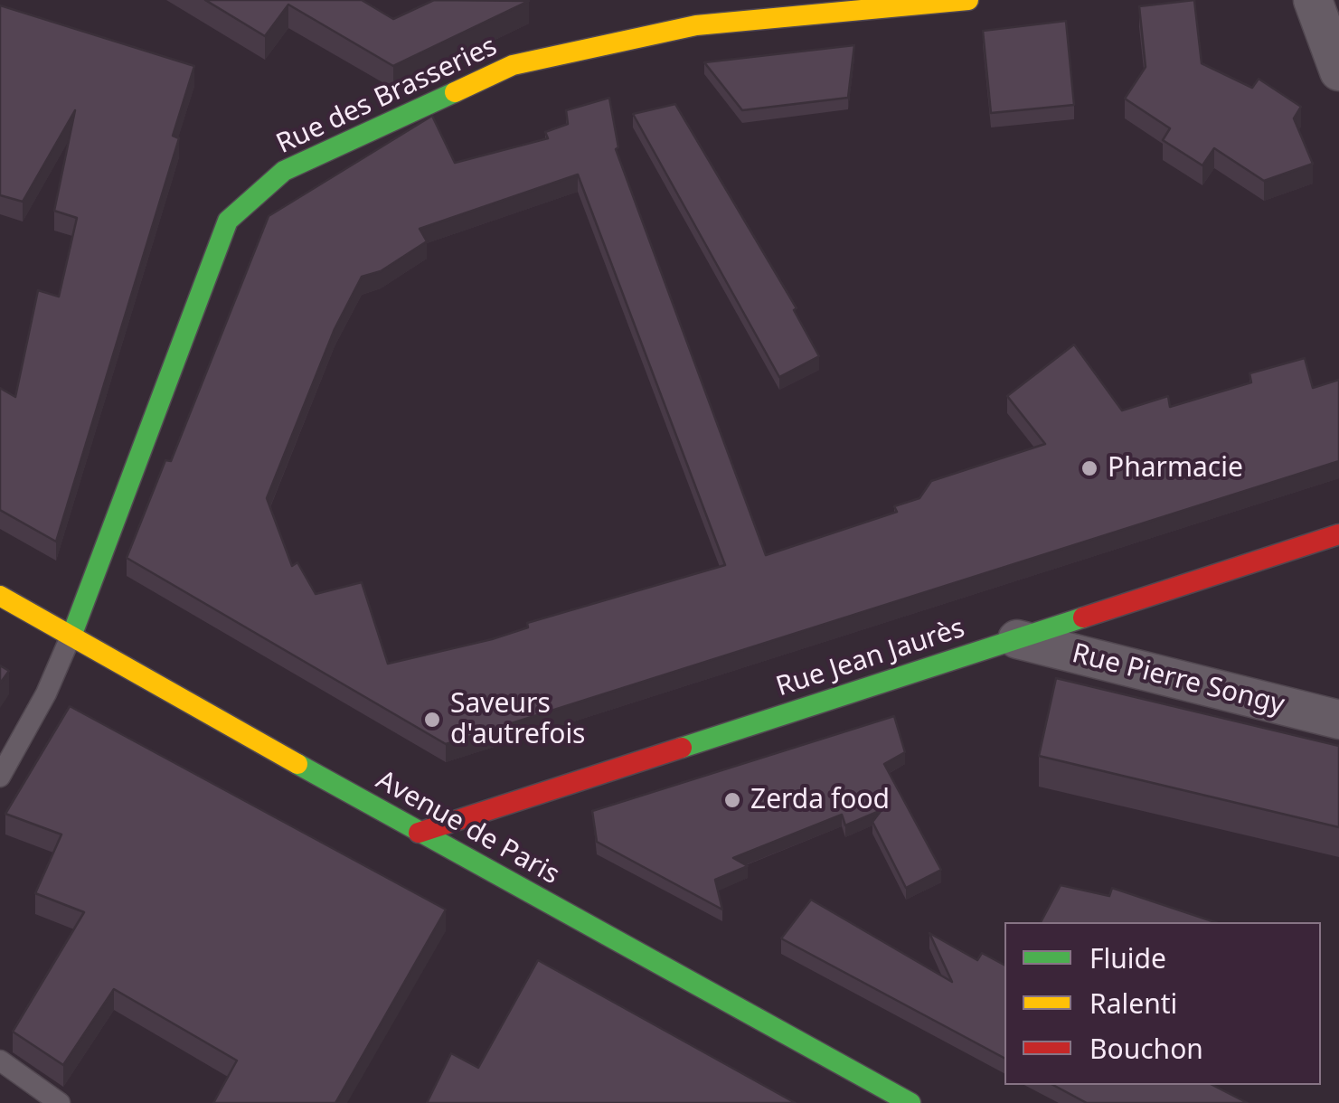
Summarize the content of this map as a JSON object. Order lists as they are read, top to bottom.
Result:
{
  "streets": {
    "main road": ["Rue des Brasseries", "Rue Jean Jaurès", "Avenue de Paris"],
    "street": ["Rue Pierre Songy"]
  },
  "crossings": [
    ["Rue des Brasseries", "Avenue de Paris"],
    ["Rue Jean Jaurès", "Rue Pierre Songy"],
    ["Rue Jean Jaurès", "Avenue de Paris"]
  ],
  "places": ["Pharmacie", "Saveurs d'autrefois", "Zerda food"],
  "legend": ["Fluide", "Ralenti", "Bouchon"]
}
